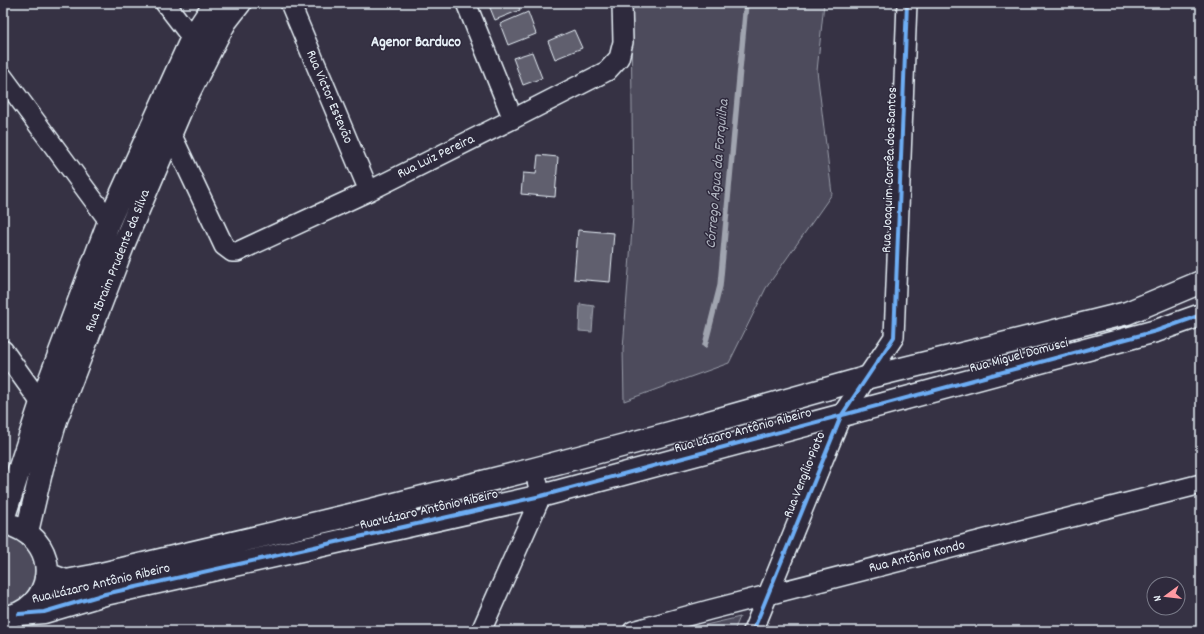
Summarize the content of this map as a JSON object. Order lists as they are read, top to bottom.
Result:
{
  "streets": {
    "street": [
      "Rua Victor Estevão",
      "Rua Luiz Pereira",
      "Rua Joaquim Corrêa dos Santos",
      "Rua Ibraim Prudente da Silva",
      "Rua Miguel Domusci",
      "Rua Lázaro Antônio Ribeiro",
      "Rua Vergílio Pioto",
      "Rua Antônio Kondo"
    ]
  },
  "crossings": [
    ["Rua Victor Estevão", "Rua Luiz Pereira"],
    ["Rua Luiz Pereira", "Rua Ibraim Prudente da Silva"],
    ["Rua Joaquim Corrêa dos Santos", "Rua Vergílio Pioto"],
    ["Rua Miguel Domusci", "Rua Lázaro Antônio Ribeiro"],
    ["Rua Miguel Domusci", "Rua Vergílio Pioto"],
    ["Rua Lázaro Antônio Ribeiro", "Rua Vergílio Pioto"],
    ["Rua Vergílio Pioto", "Rua Antônio Kondo"]
  ],
  "districts": ["Agenor Barduco"],
  "water": ["Córrego Água da Forquilha"],
  "north": "left"
}
